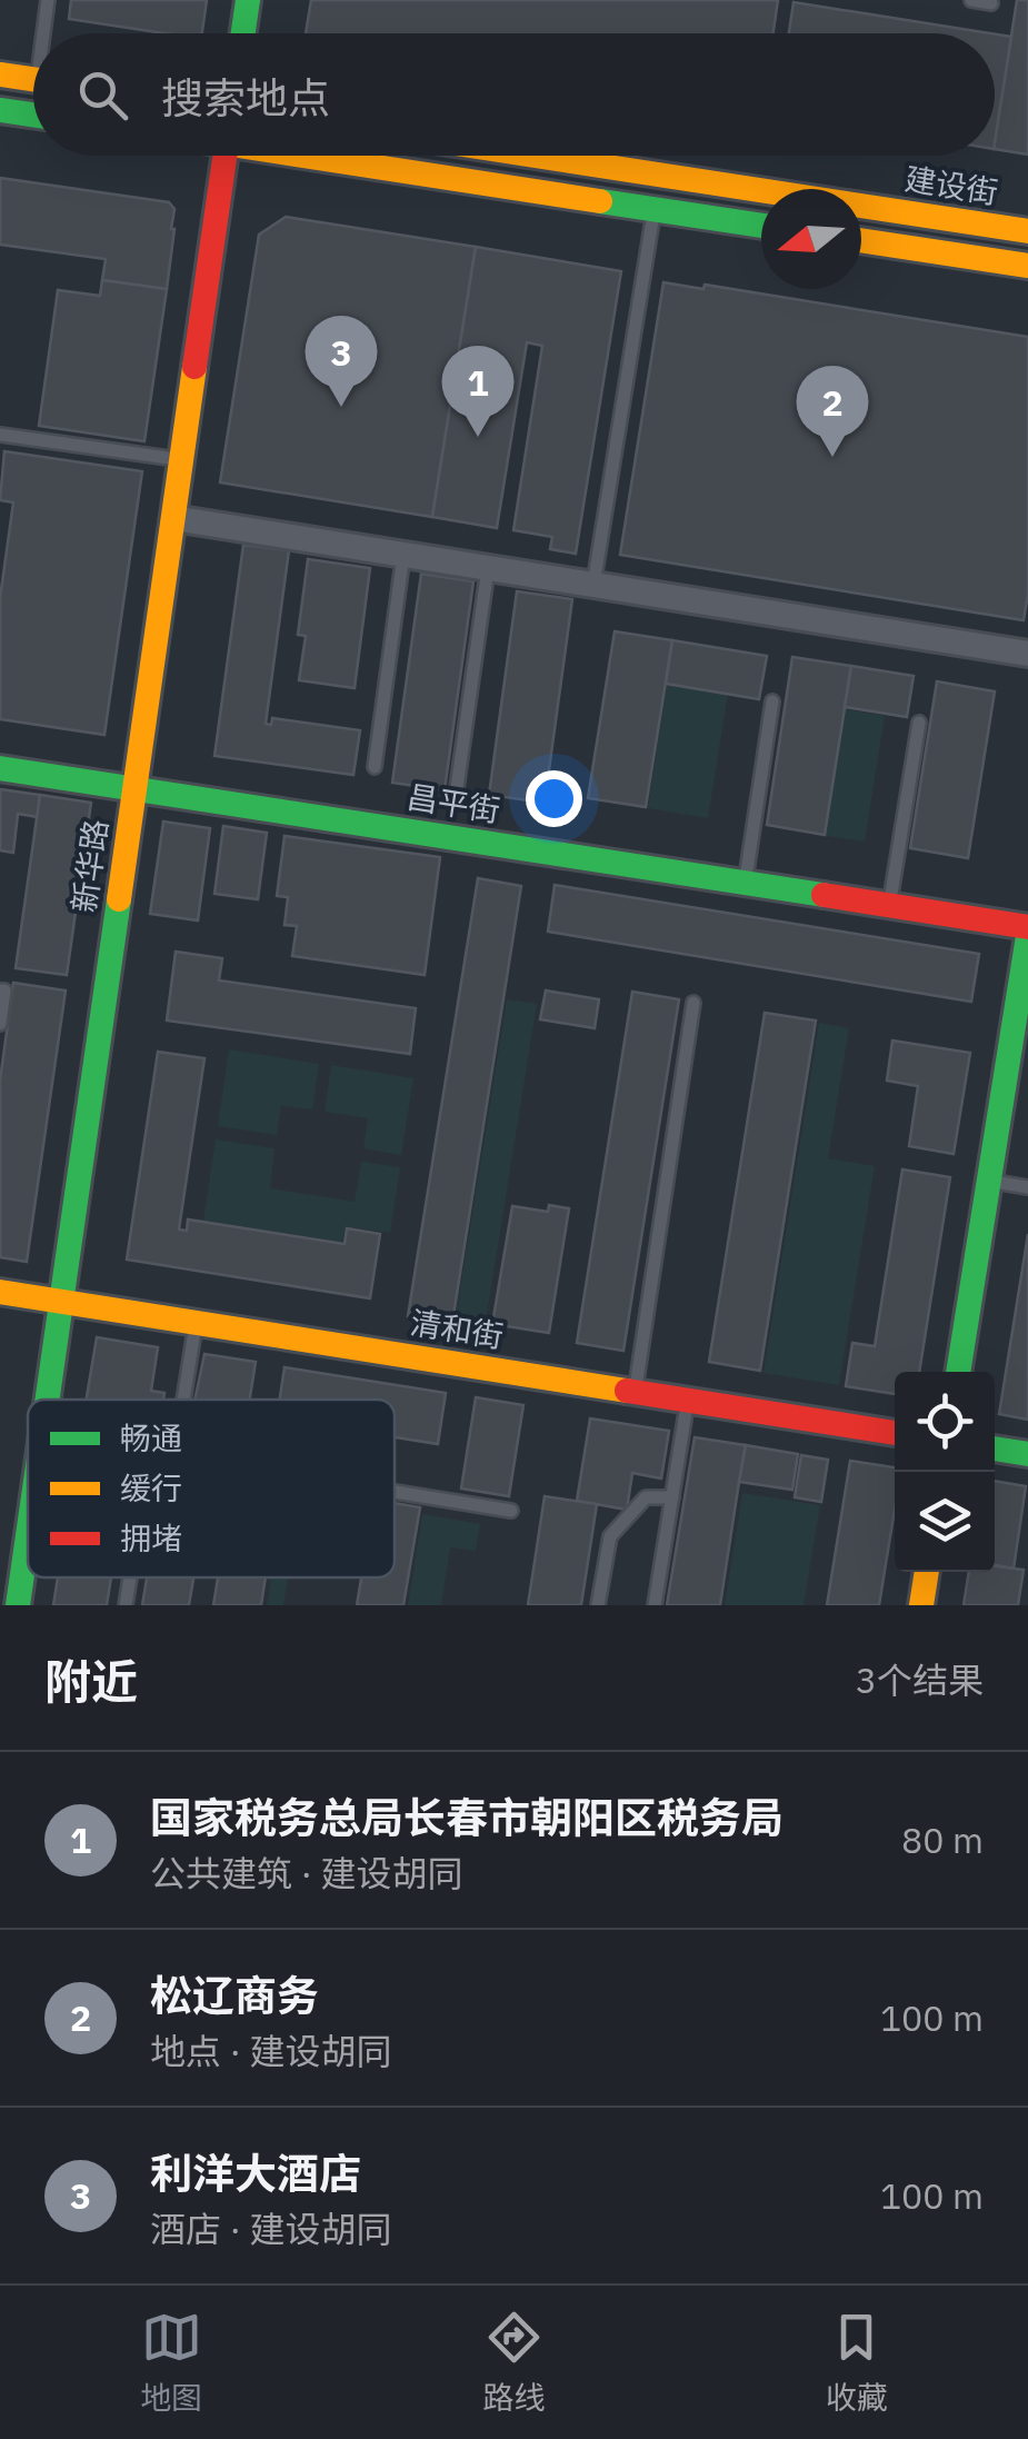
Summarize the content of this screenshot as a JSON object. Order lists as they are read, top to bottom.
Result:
{
  "streets": {
    "street": [
      "建设街",
      "昌平街",
      "新华路",
      "清和街"
    ]
  },
  "crossings": [
    ["昌平街", "新华路"],
    ["新华路", "清和街"]
  ],
  "legend": ["畅通", "缓行", "拥堵"],
  "north": "left",
  "page": {
    "search": "搜索地点",
    "pins": ["3", "1", "2"],
    "heading": ["附近", "3个结果"],
    "list": [
      {
        "mark": "1",
        "name": "国家税务总局长春市朝阳区税务局",
        "note": "公共建筑 · 建设胡同",
        "value": "80 m"
      },
      {
        "mark": "2",
        "name": "松辽商务",
        "note": "地点 · 建设胡同",
        "value": "100 m"
      },
      {
        "mark": "3",
        "name": "利洋大酒店",
        "note": "酒店 · 建设胡同",
        "value": "100 m"
      }
    ],
    "nav": ["地图", "路线", "收藏"]
  }
}
